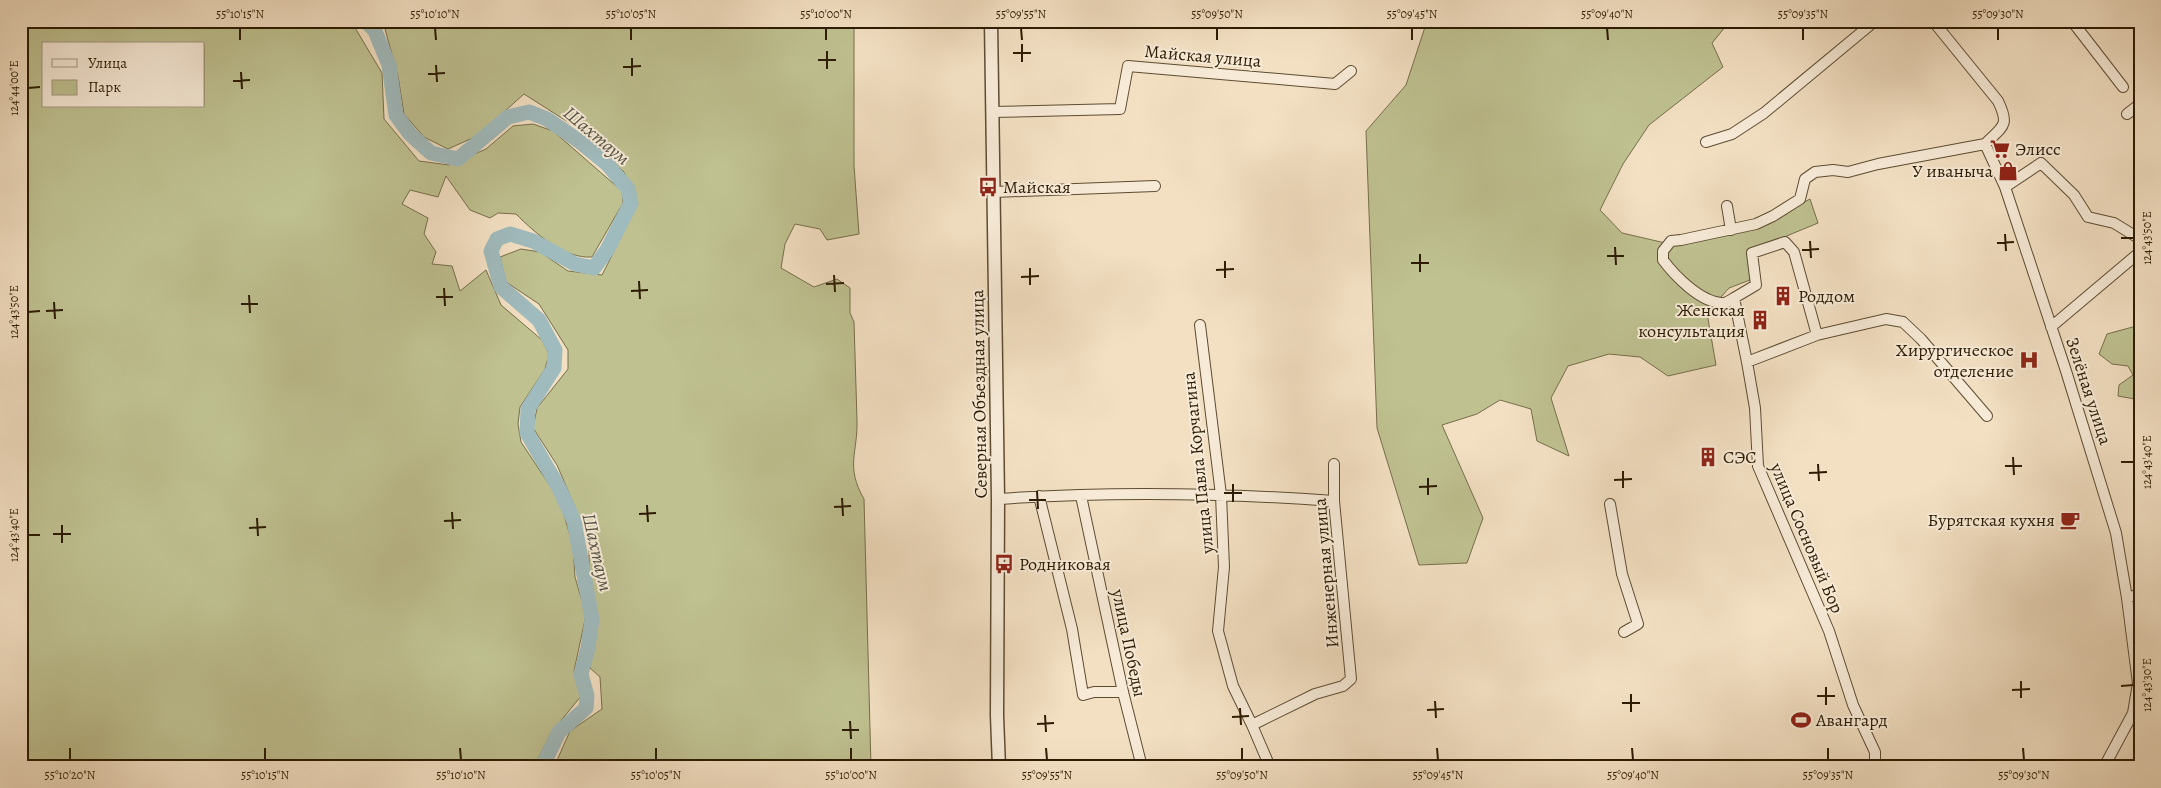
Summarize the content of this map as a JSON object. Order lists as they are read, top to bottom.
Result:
{
  "streets": {
    "street": [
      "Майская улица",
      "Зелёная улица",
      "Северная Объездная улица",
      "улица Павла Корчагина",
      "улица Сосновый Бор",
      "Инженерная улица",
      "улица Победы"
    ]
  },
  "crossings": [
    ["Майская улица", "Северная Объездная улица"],
    ["улица Павла Корчагина", "Инженерная улица"]
  ],
  "water": ["Шахтаум"],
  "places": {
    "supermarket": ["Элисс"],
    "shop": ["У иваныча"],
    "bus stop": ["Майская", "Родниковая"],
    "building": ["Роддом", "Женская консультация", "СЭС"],
    "hospital": ["Хирургическое отделение"],
    "cafe": ["Бурятская кухня"],
    "sports": ["Авангард"]
  },
  "legend": ["Улица", "Парк"],
  "coordinates": [
    "55°10'15\"N",
    "55°10'10\"N",
    "55°10'05\"N",
    "55°10'00\"N",
    "55°09'55\"N",
    "55°09'50\"N",
    "55°09'45\"N",
    "55°09'40\"N",
    "55°09'35\"N",
    "55°09'30\"N",
    "124°44'00\"E",
    "124°43'50\"E",
    "124°43'40\"E",
    "124°43'30\"E",
    "55°10'20\"N"
  ]
}
